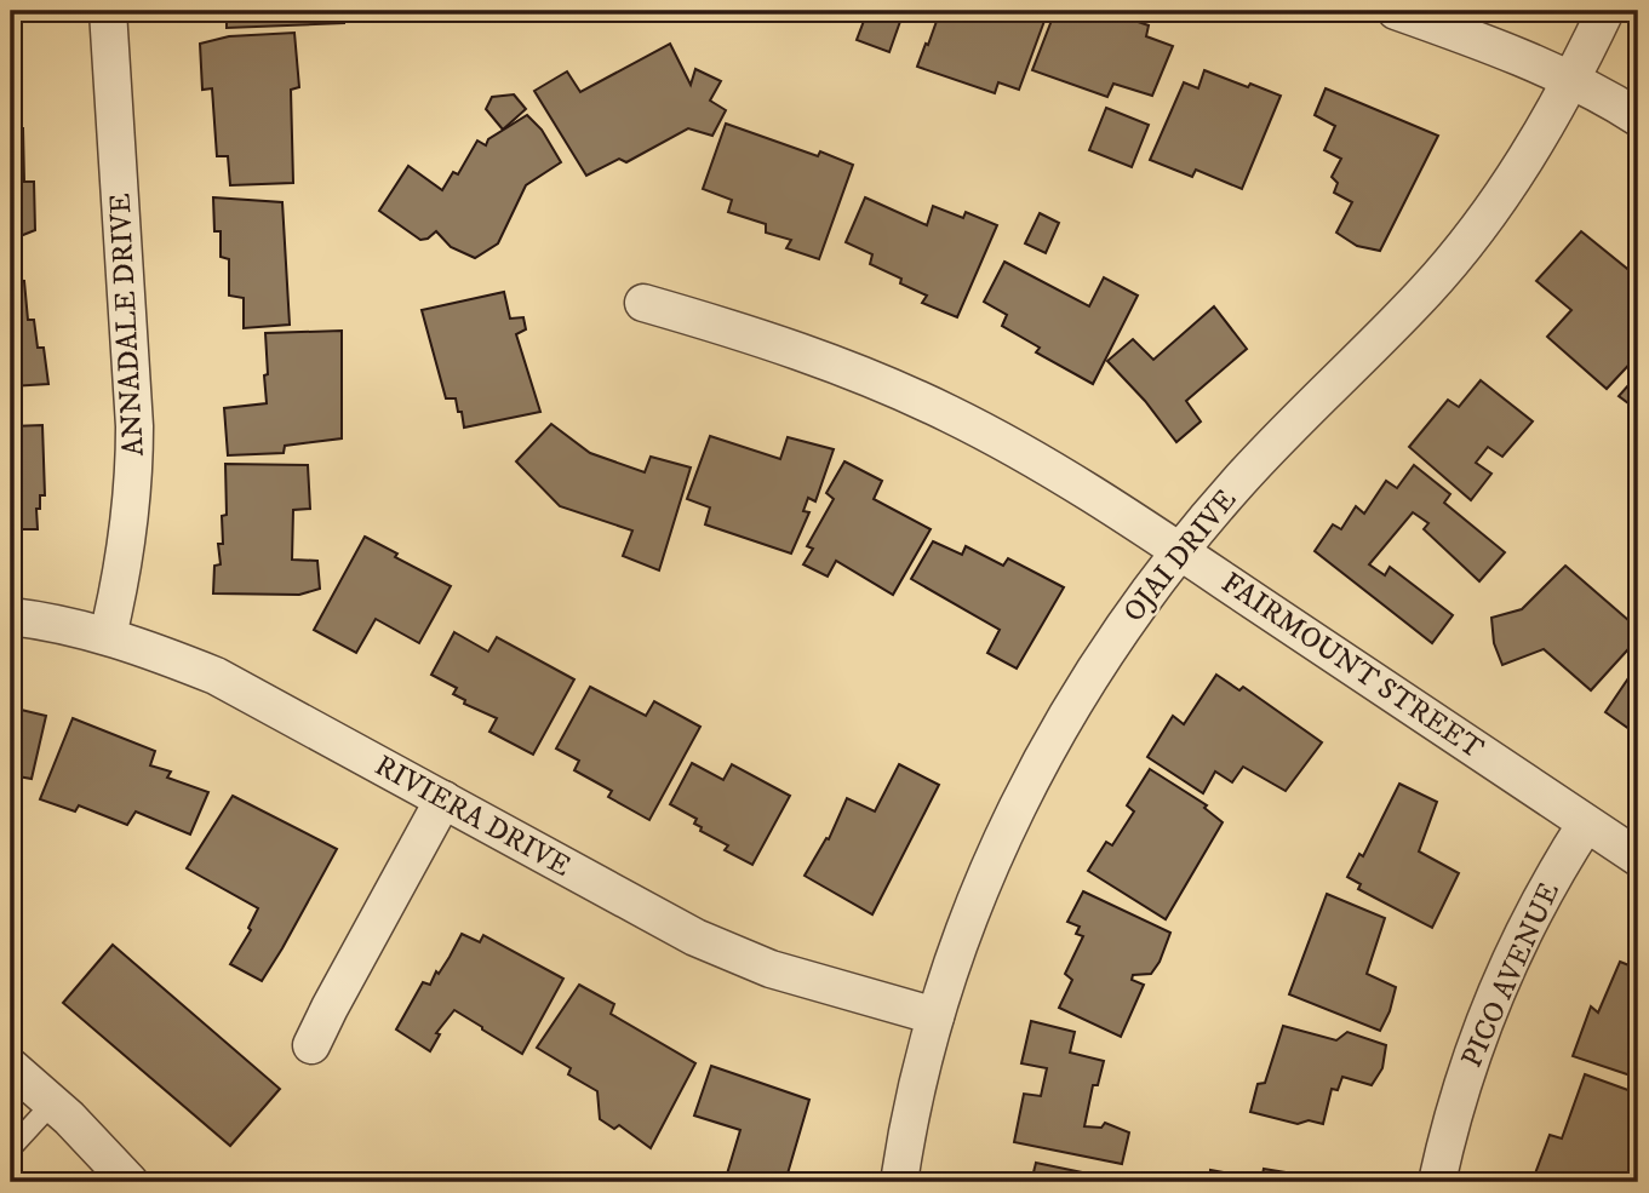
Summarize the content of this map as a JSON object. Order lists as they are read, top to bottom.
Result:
{
  "streets": {
    "street": [
      "ANNADALE DRIVE",
      "OJAI DRIVE",
      "FAIRMOUNT STREET",
      "RIVIERA DRIVE",
      "PICO AVENUE"
    ]
  },
  "crossings": [
    ["ANNADALE DRIVE", "RIVIERA DRIVE"],
    ["OJAI DRIVE", "FAIRMOUNT STREET"],
    ["OJAI DRIVE", "RIVIERA DRIVE"],
    ["FAIRMOUNT STREET", "PICO AVENUE"]
  ]
}
